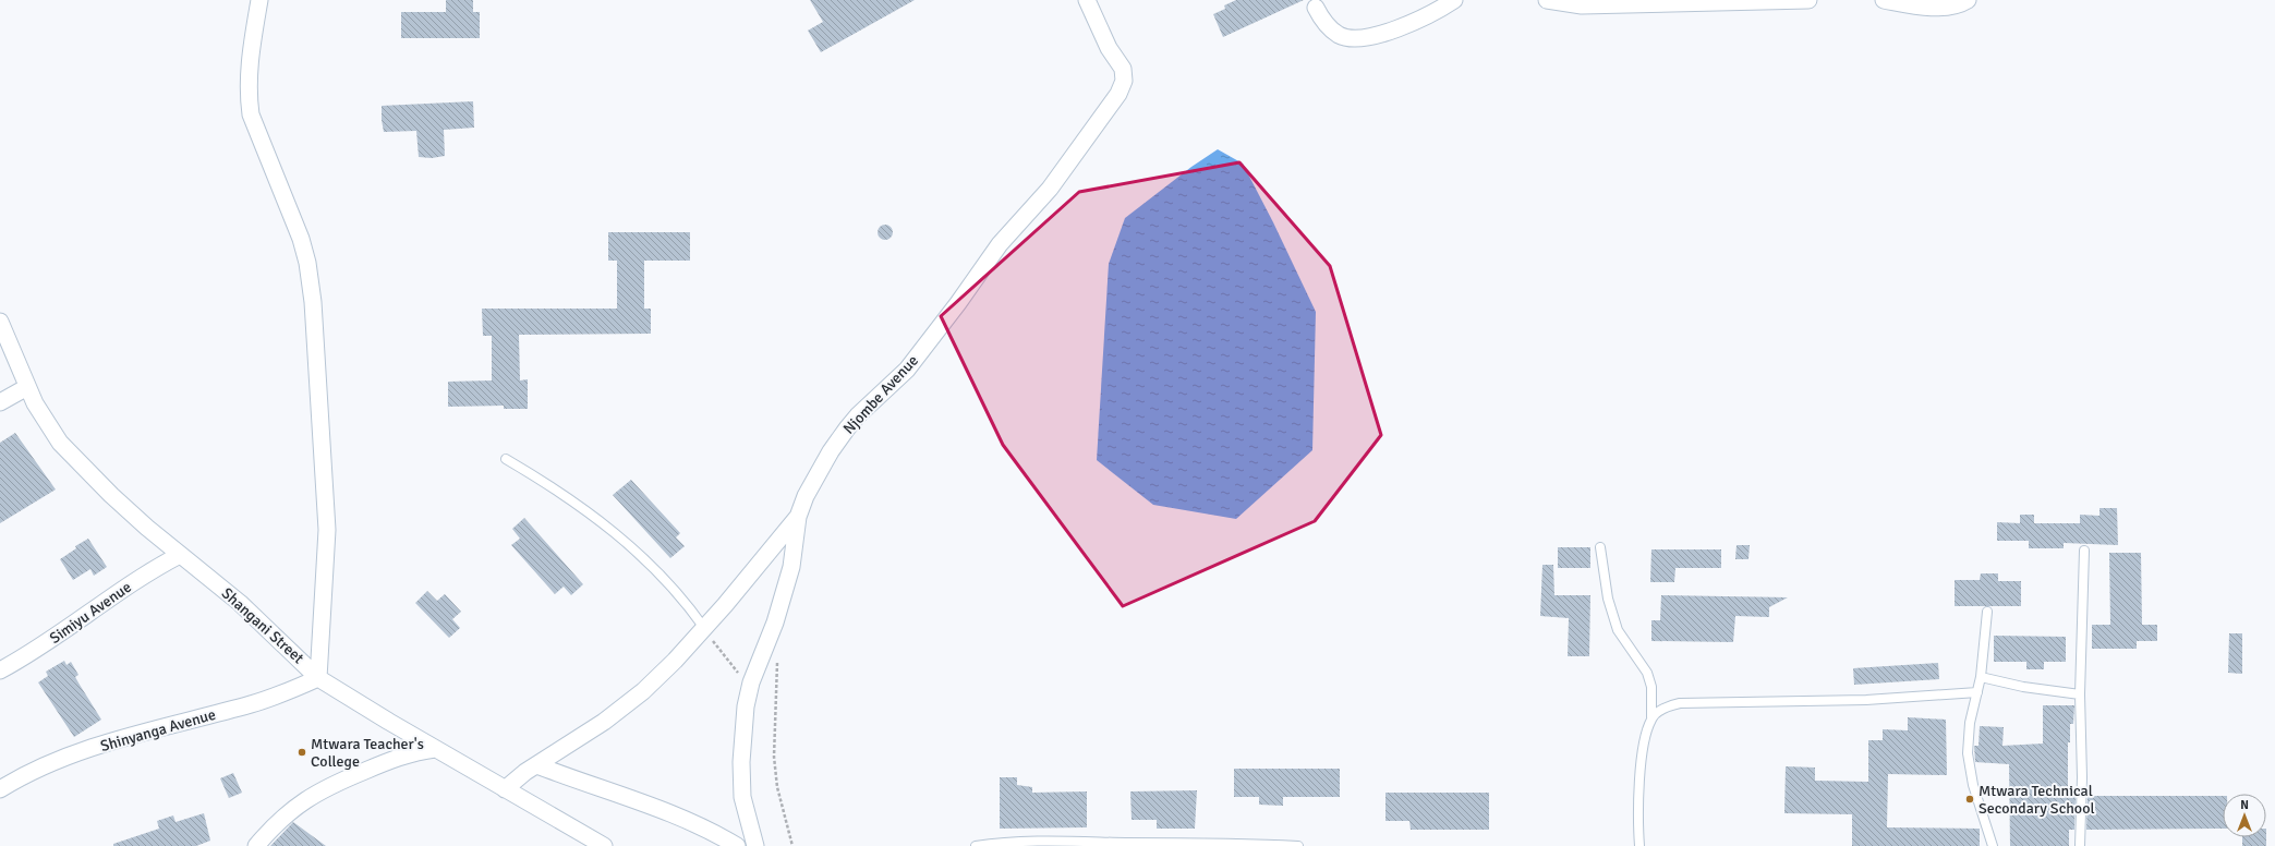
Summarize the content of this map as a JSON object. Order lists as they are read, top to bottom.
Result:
{
  "streets": {
    "street": [
      "Njombe Avenue",
      "Simiyu Avenue",
      "Shangani Street",
      "Shinyanga Avenue"
    ]
  },
  "crossings": [
    ["Simiyu Avenue", "Shangani Street"],
    ["Shangani Street", "Shinyanga Avenue"]
  ],
  "places": ["Mtwara Teacher's College", "Mtwara Technical Secondary School"],
  "north": "top"
}
